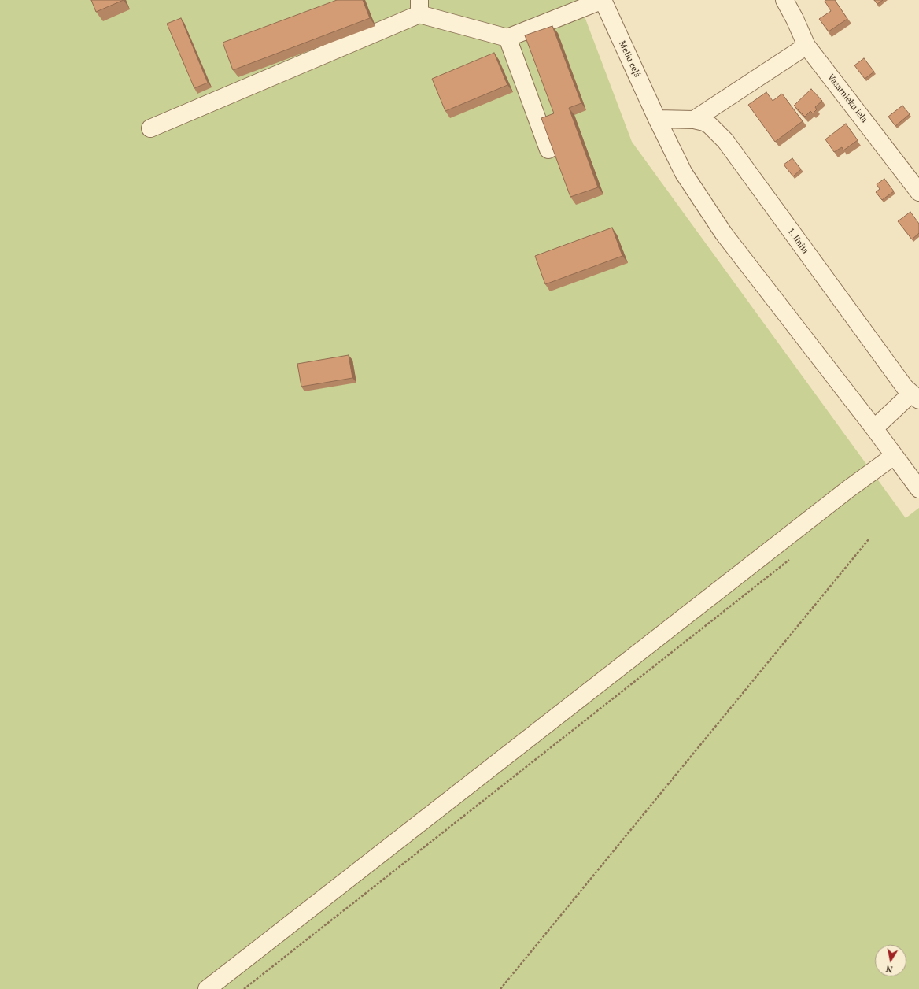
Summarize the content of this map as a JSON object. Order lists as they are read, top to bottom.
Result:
{
  "streets": {
    "street": ["Meiju ceļš", "Vasarnieku iela", "1. līnija"]
  },
  "crossings": [
    ["Meiju ceļš", "1. līnija"]
  ],
  "north": "bottom"
}
